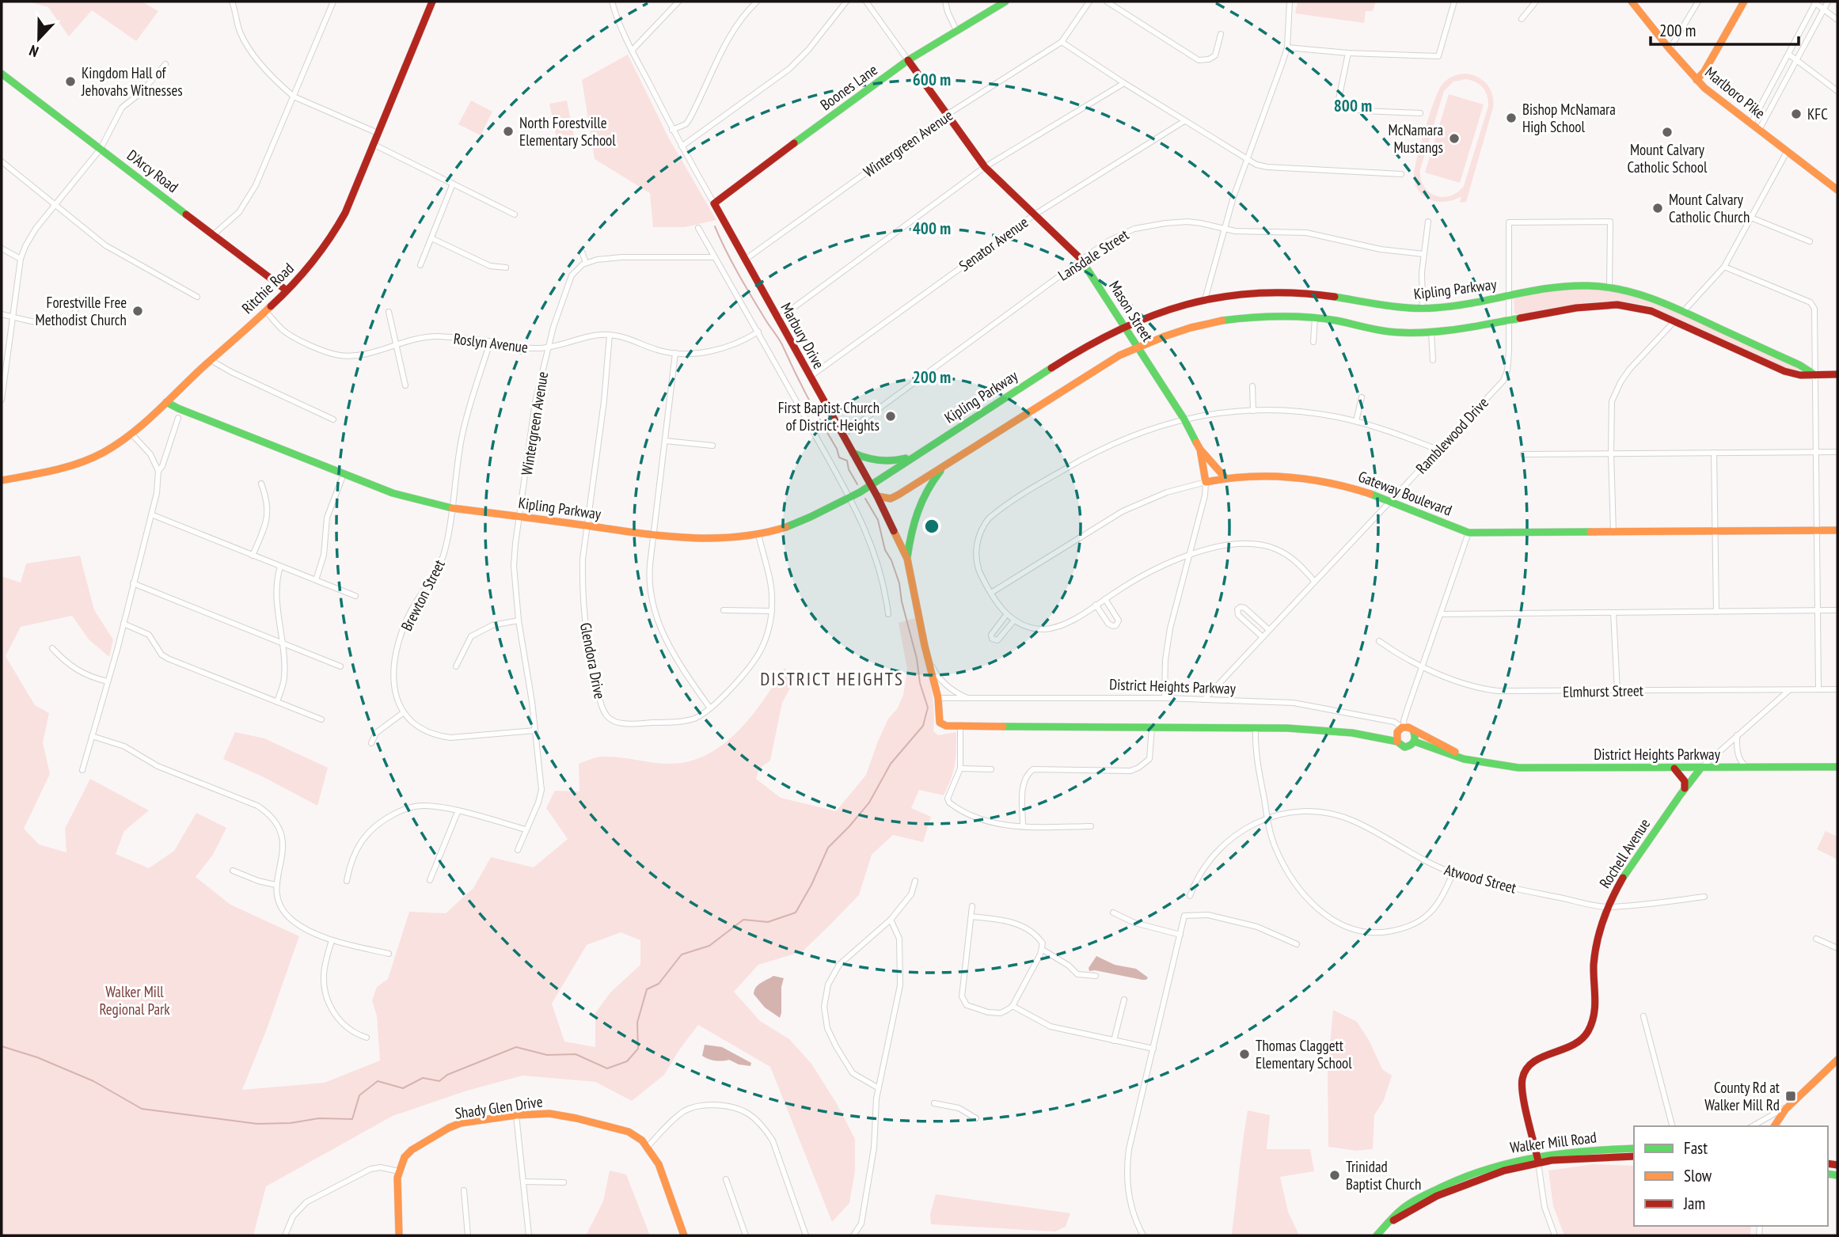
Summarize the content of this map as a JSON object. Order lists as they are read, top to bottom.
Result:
{
  "streets": {
    "street": [
      "Boones Lane",
      "Marlboro Pike",
      "Wintergreen Avenue",
      "D'Arcy Road",
      "Senator Avenue",
      "Lansdale Street",
      "Ritchie Road",
      "Kipling Parkway",
      "Mason Street",
      "Marbury Drive",
      "Roslyn Avenue",
      "Ramblewood Drive",
      "Gateway Boulevard",
      "Brewton Street",
      "Glendora Drive",
      "District Heights Parkway",
      "Elmhurst Street",
      "Rochell Avenue",
      "Atwood Street",
      "Shady Glen Drive",
      "Walker Mill Road"
    ]
  },
  "crossings": [
    ["Boones Lane", "Mason Street"],
    ["Boones Lane", "Marbury Drive"],
    ["Wintergreen Avenue", "Kipling Parkway"],
    ["Wintergreen Avenue", "Mason Street"],
    ["Wintergreen Avenue", "Marbury Drive"],
    ["Wintergreen Avenue", "Roslyn Avenue"],
    ["Wintergreen Avenue", "Brewton Street"],
    ["D'Arcy Road", "Ritchie Road"],
    ["Senator Avenue", "Mason Street"],
    ["Senator Avenue", "Marbury Drive"],
    ["Lansdale Street", "Mason Street"],
    ["Lansdale Street", "Marbury Drive"],
    ["Ritchie Road", "Kipling Parkway"],
    ["Ritchie Road", "Roslyn Avenue"],
    ["Kipling Parkway", "Mason Street"],
    ["Kipling Parkway", "Marbury Drive"],
    ["Kipling Parkway", "Ramblewood Drive"],
    ["Kipling Parkway", "Brewton Street"],
    ["Kipling Parkway", "Glendora Drive"],
    ["Mason Street", "Gateway Boulevard"],
    ["Mason Street", "District Heights Parkway"],
    ["Marbury Drive", "District Heights Parkway"],
    ["Roslyn Avenue", "Brewton Street"],
    ["Roslyn Avenue", "Glendora Drive"],
    ["Ramblewood Drive", "Gateway Boulevard"],
    ["Ramblewood Drive", "District Heights Parkway"],
    ["District Heights Parkway", "Rochell Avenue"],
    ["Elmhurst Street", "Rochell Avenue"],
    ["Rochell Avenue", "Atwood Street"],
    ["Rochell Avenue", "Walker Mill Road"]
  ],
  "districts": ["DISTRICT HEIGHTS"],
  "parks": ["Walker Mill Regional Park"],
  "places": {
    "other": [
      "Kingdom Hall of Jehovahs Witnesses",
      "KFC",
      "Bishop McNamara High School",
      "North Forestville Elementary School",
      "Mount Calvary Catholic School",
      "McNamara Mustangs",
      "Mount Calvary Catholic Church",
      "Forestville Free Methodist Church",
      "First Baptist Church of District Heights",
      "Thomas Claggett Elementary School",
      "Trinidad Baptist Church"
    ],
    "transit": ["County Rd at Walker Mill Rd"]
  },
  "legend": ["Fast", "Slow", "Jam"],
  "scale_bar": "200 m",
  "north": "bottom",
  "rings": [
    "600 m",
    "800 m",
    "400 m",
    "200 m"
  ]
}
